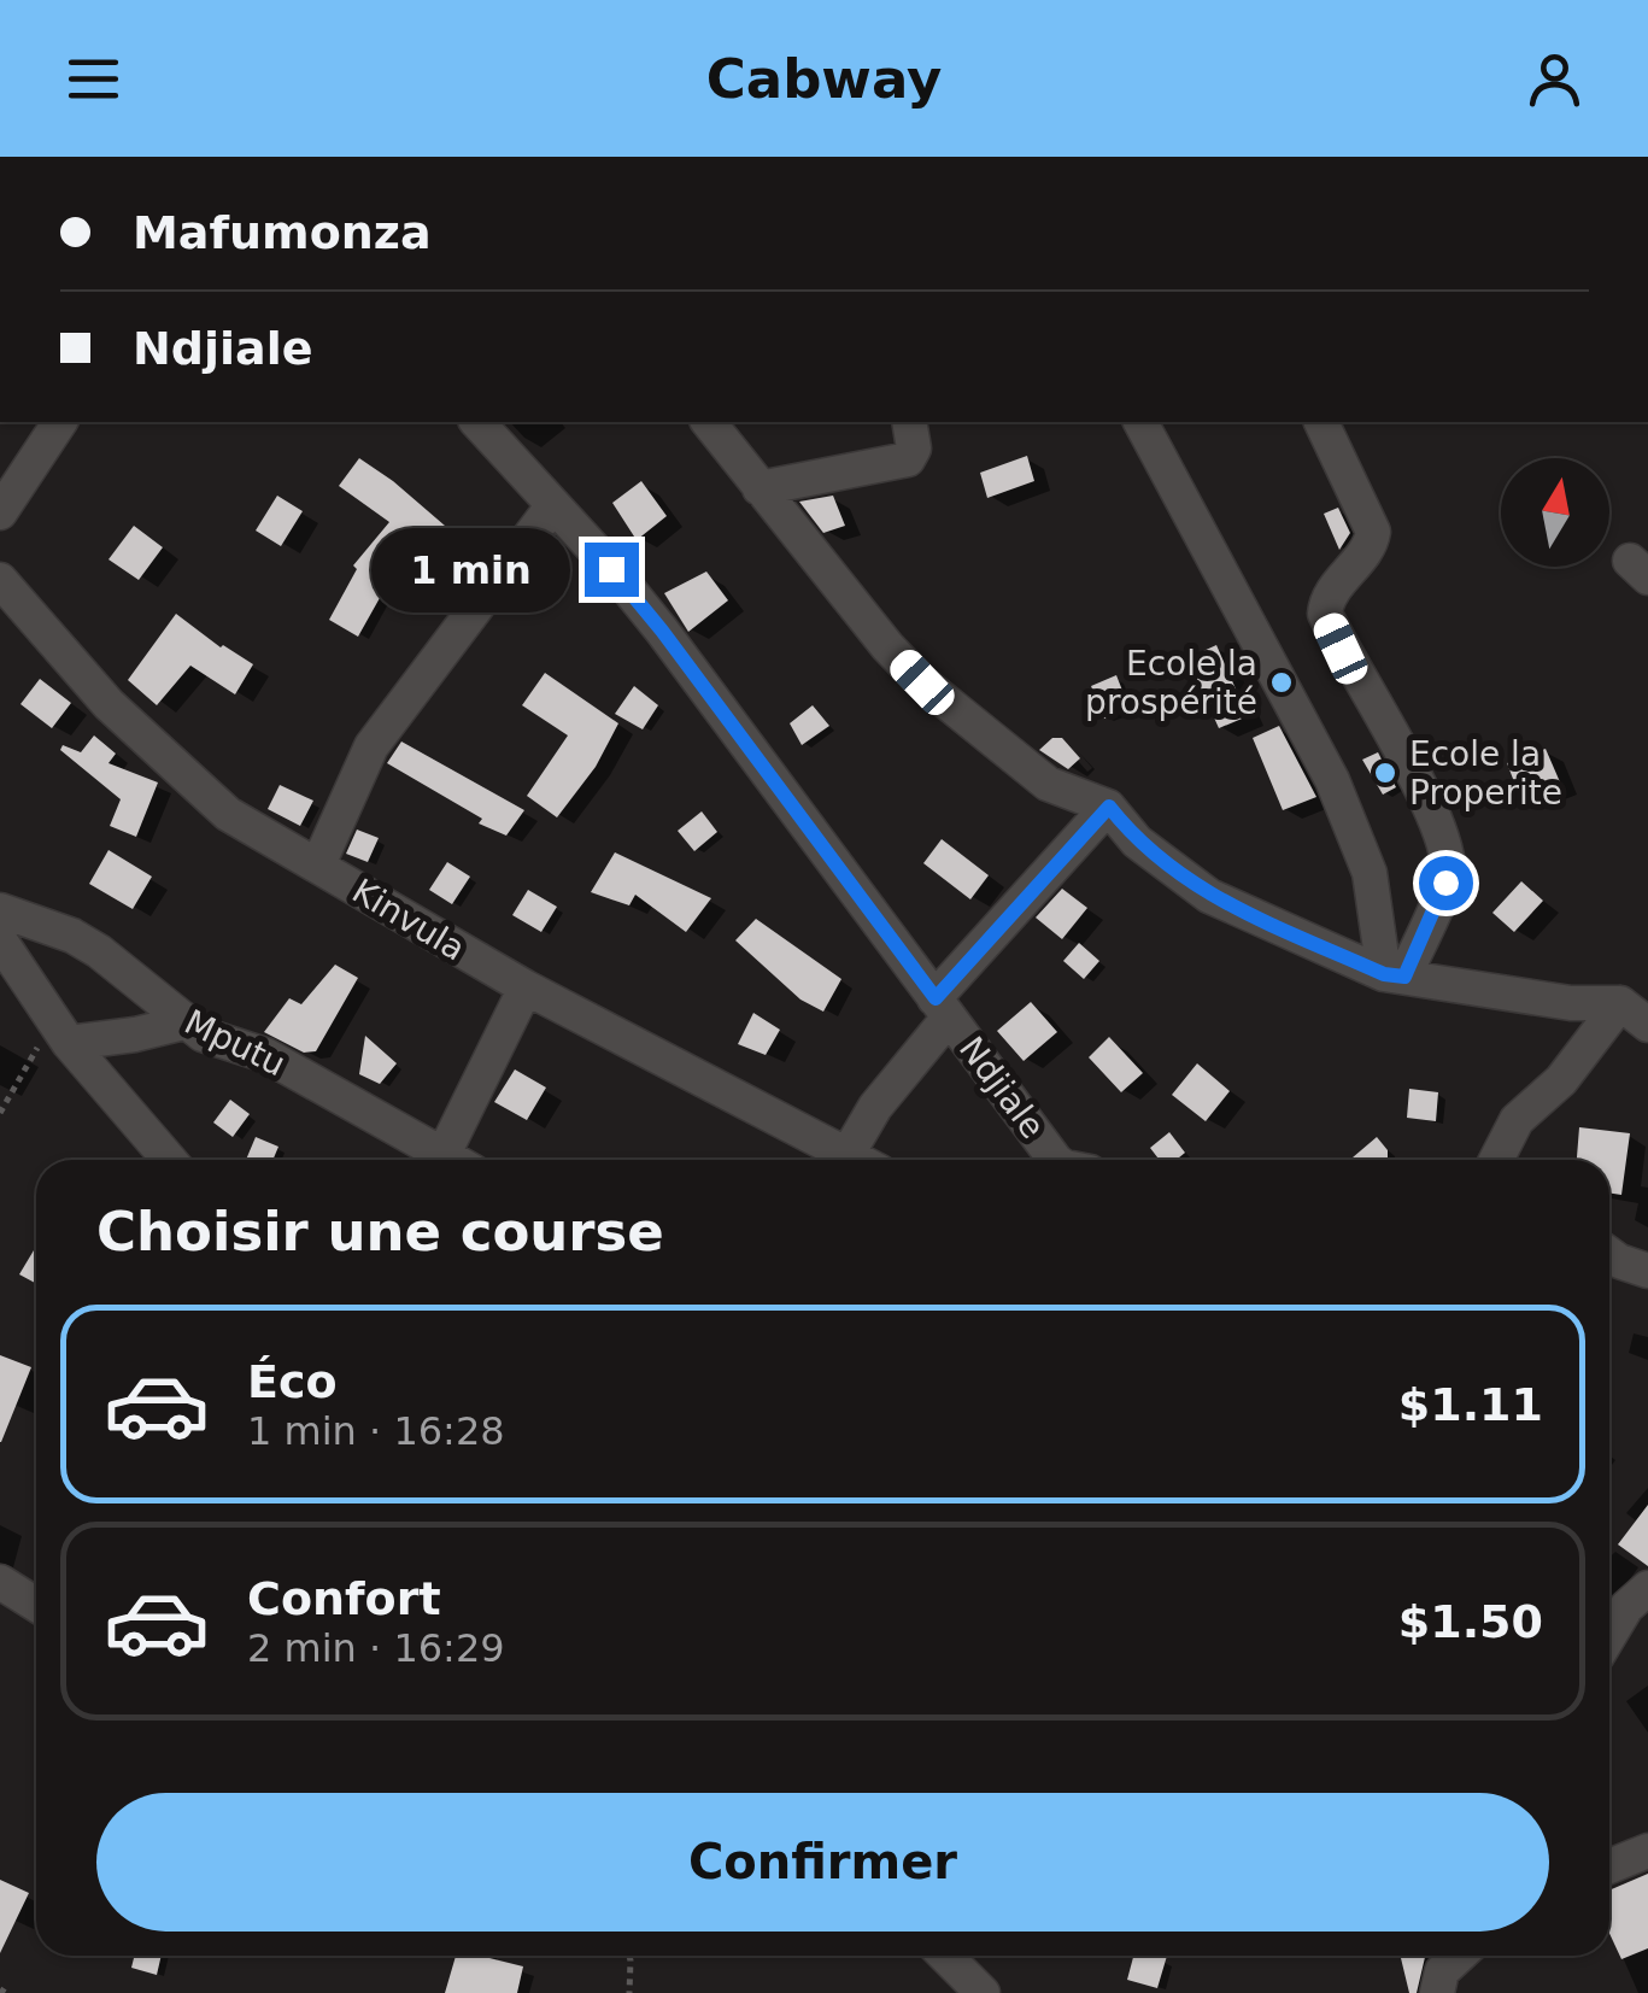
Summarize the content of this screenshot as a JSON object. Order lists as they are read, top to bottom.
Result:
{
  "streets": {
    "street": ["Kinvula", "Mputu", "Ndjiale"]
  },
  "places": ["Ecole la prospérité", "Ecole la Properite"],
  "north": "top",
  "page": {
    "header": "Cabway",
    "banner": ["Mafumonza", "Ndjiale"],
    "bubble": "1 min",
    "heading": "Choisir une course",
    "list": [
      {
        "name": "Éco",
        "note": "1 min · 16:28",
        "value": "$1.11"
      },
      {
        "name": "Confort",
        "note": "2 min · 16:29",
        "value": "$1.50"
      }
    ],
    "buttons": "Confirmer"
  }
}
